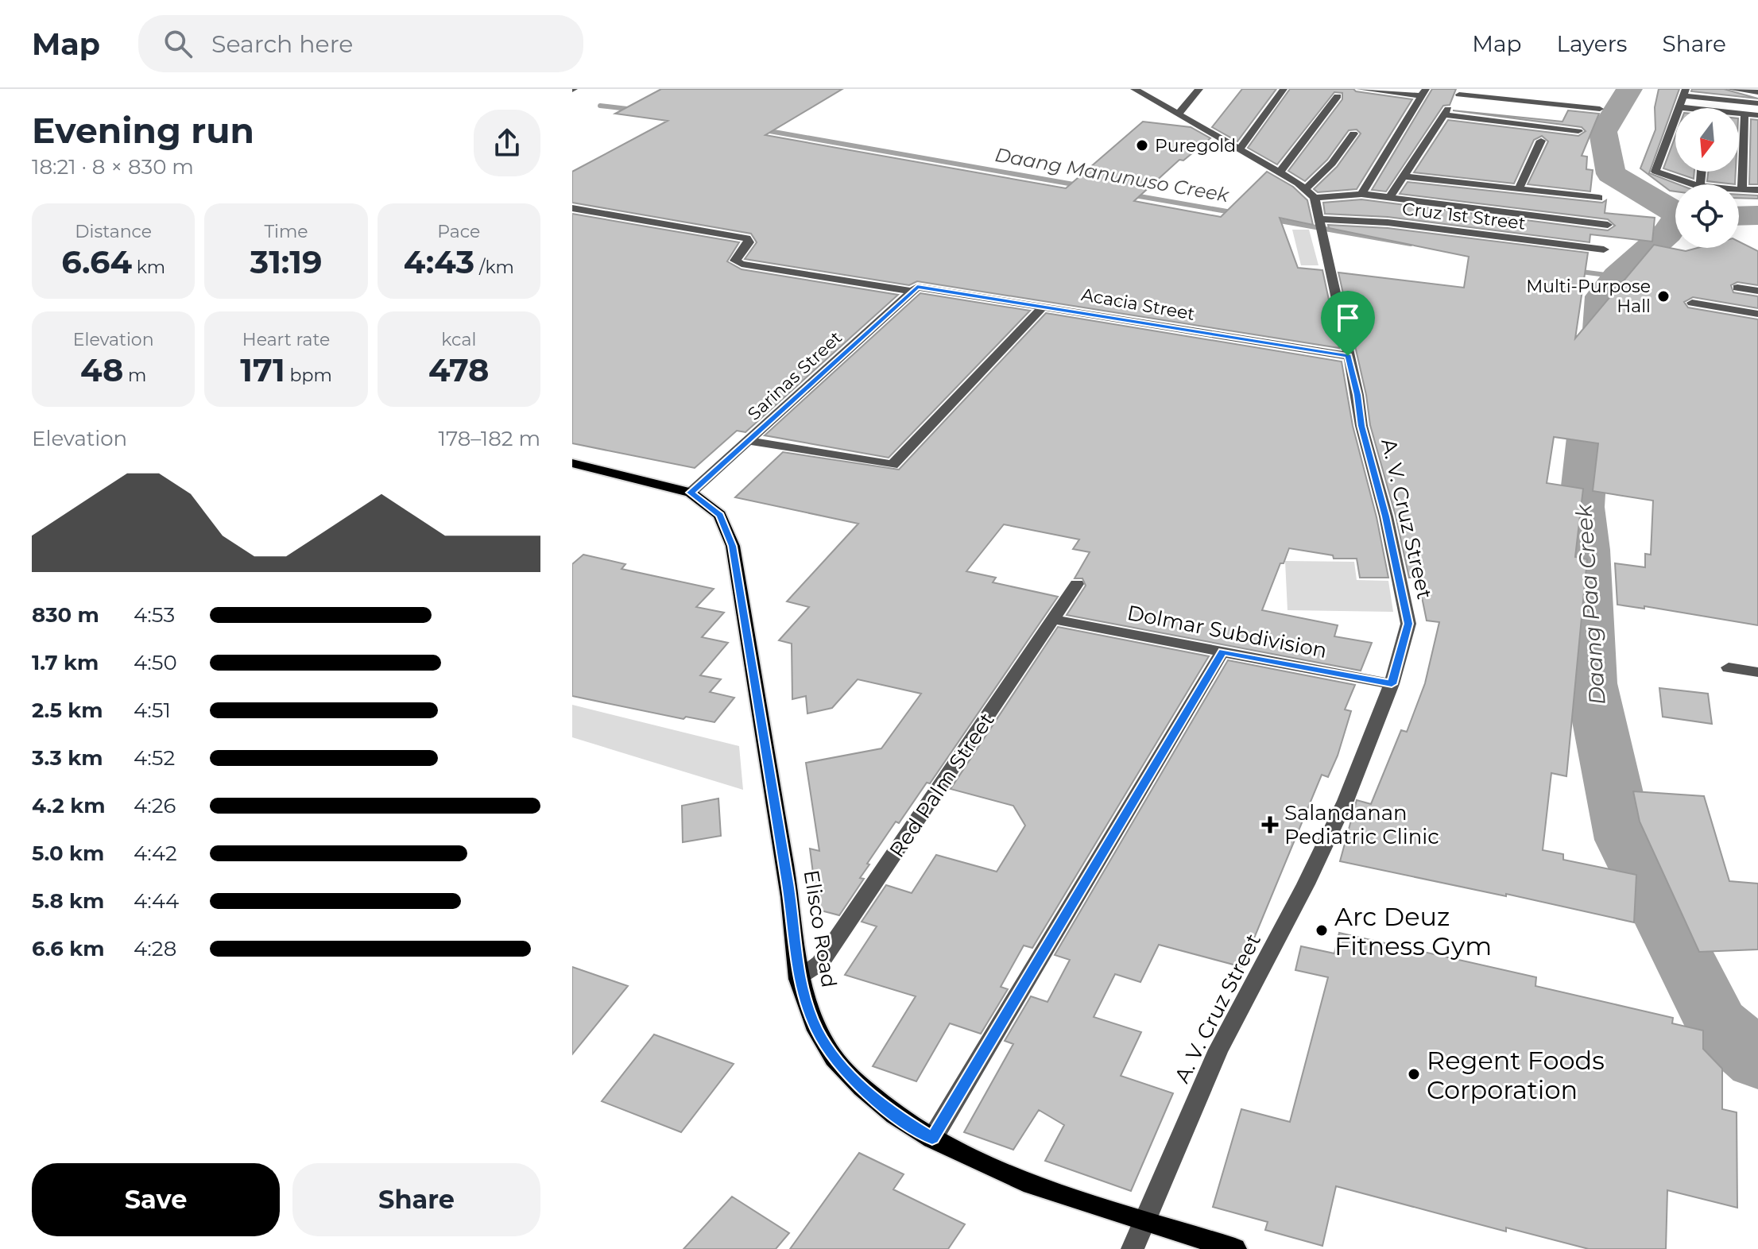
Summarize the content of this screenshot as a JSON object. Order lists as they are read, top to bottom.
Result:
{
  "streets": {
    "main road": ["Elisco Road"],
    "street": [
      "Cruz 1st Street",
      "Acacia Street",
      "Sarinas Street",
      "A. V. Cruz Street",
      "Dolmar Subdivision",
      "Red Palm Street"
    ]
  },
  "crossings": [
    ["Cruz 1st Street", "A. V. Cruz Street"],
    ["Acacia Street", "Sarinas Street"],
    ["Acacia Street", "A. V. Cruz Street"],
    ["Sarinas Street", "Elisco Road"],
    ["A. V. Cruz Street", "Dolmar Subdivision"],
    ["A. V. Cruz Street", "Elisco Road"],
    ["Dolmar Subdivision", "Red Palm Street"],
    ["Red Palm Street", "Elisco Road"]
  ],
  "water": ["Daang Manunuso Creek", "Daang Paa Creek"],
  "places": {
    "other": [
      "Puregold",
      "Multi-Purpose Hall",
      "Arc Deuz Fitness Gym",
      "Regent Foods Corporation"
    ],
    "health": ["Salandanan Pediatric Clinic"]
  },
  "north": "bottom",
  "page": {
    "header": "Map",
    "search": "Search here",
    "nav": ["Map", "Layers", "Share"],
    "heading": ["Evening run", "18:21 · 8 × 830 m"],
    "stats": [
      ["Distance", "6.64 km"],
      ["Time", "31:19"],
      ["Pace", "4:43 /km"],
      ["Elevation", "48 m"],
      ["Heart rate", "171 bpm"],
      ["kcal", "478"]
    ],
    "chart": ["Elevation", "178–182 m"],
    "list": [
      {
        "name": "830 m",
        "note": "4:53"
      },
      {
        "name": "1.7 km",
        "note": "4:50"
      },
      {
        "name": "2.5 km",
        "note": "4:51"
      },
      {
        "name": "3.3 km",
        "note": "4:52"
      },
      {
        "name": "4.2 km",
        "note": "4:26"
      },
      {
        "name": "5.0 km",
        "note": "4:42"
      },
      {
        "name": "5.8 km",
        "note": "4:44"
      },
      {
        "name": "6.6 km",
        "note": "4:28"
      }
    ],
    "buttons": ["Save", "Share"]
  }
}
